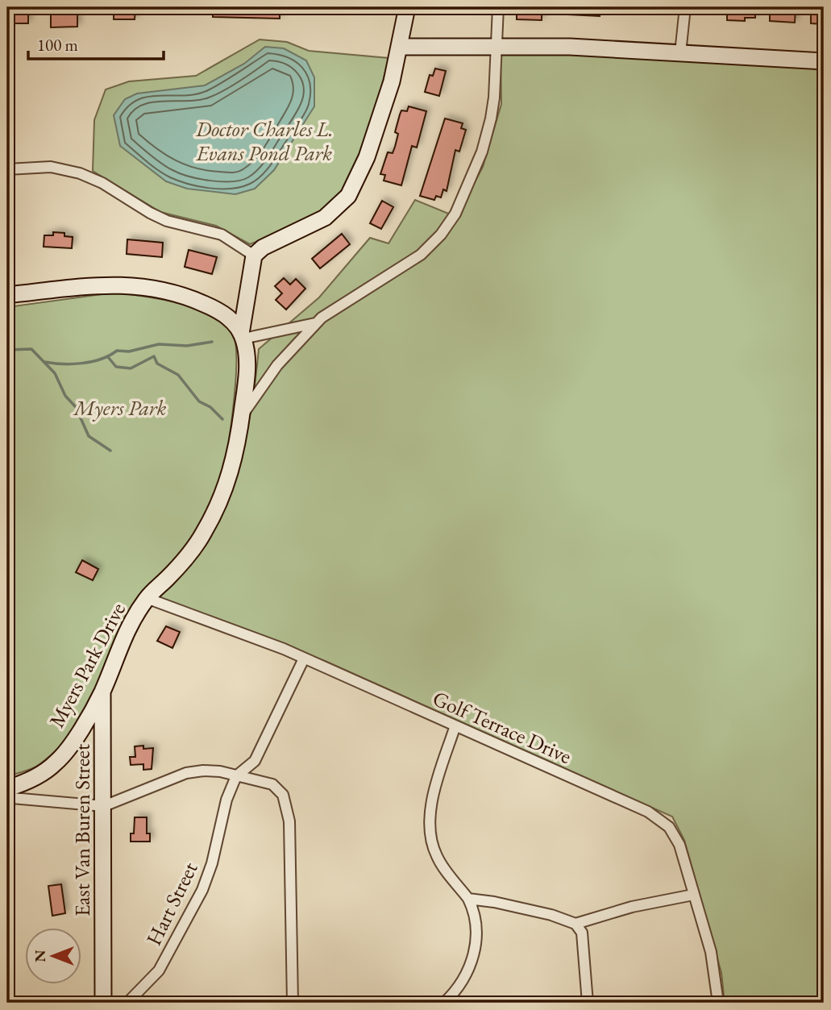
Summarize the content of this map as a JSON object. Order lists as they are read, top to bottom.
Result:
{
  "streets": {
    "street": [
      "Myers Park Drive",
      "Golf Terrace Drive",
      "East Van Buren Street",
      "Hart Street"
    ]
  },
  "crossings": [
    ["Myers Park Drive", "Golf Terrace Drive"],
    ["Myers Park Drive", "East Van Buren Street"]
  ],
  "parks": ["Doctor Charles L. Evans Pond Park", "Myers Park"],
  "scale_bar": "100 m",
  "north": "left"
}
